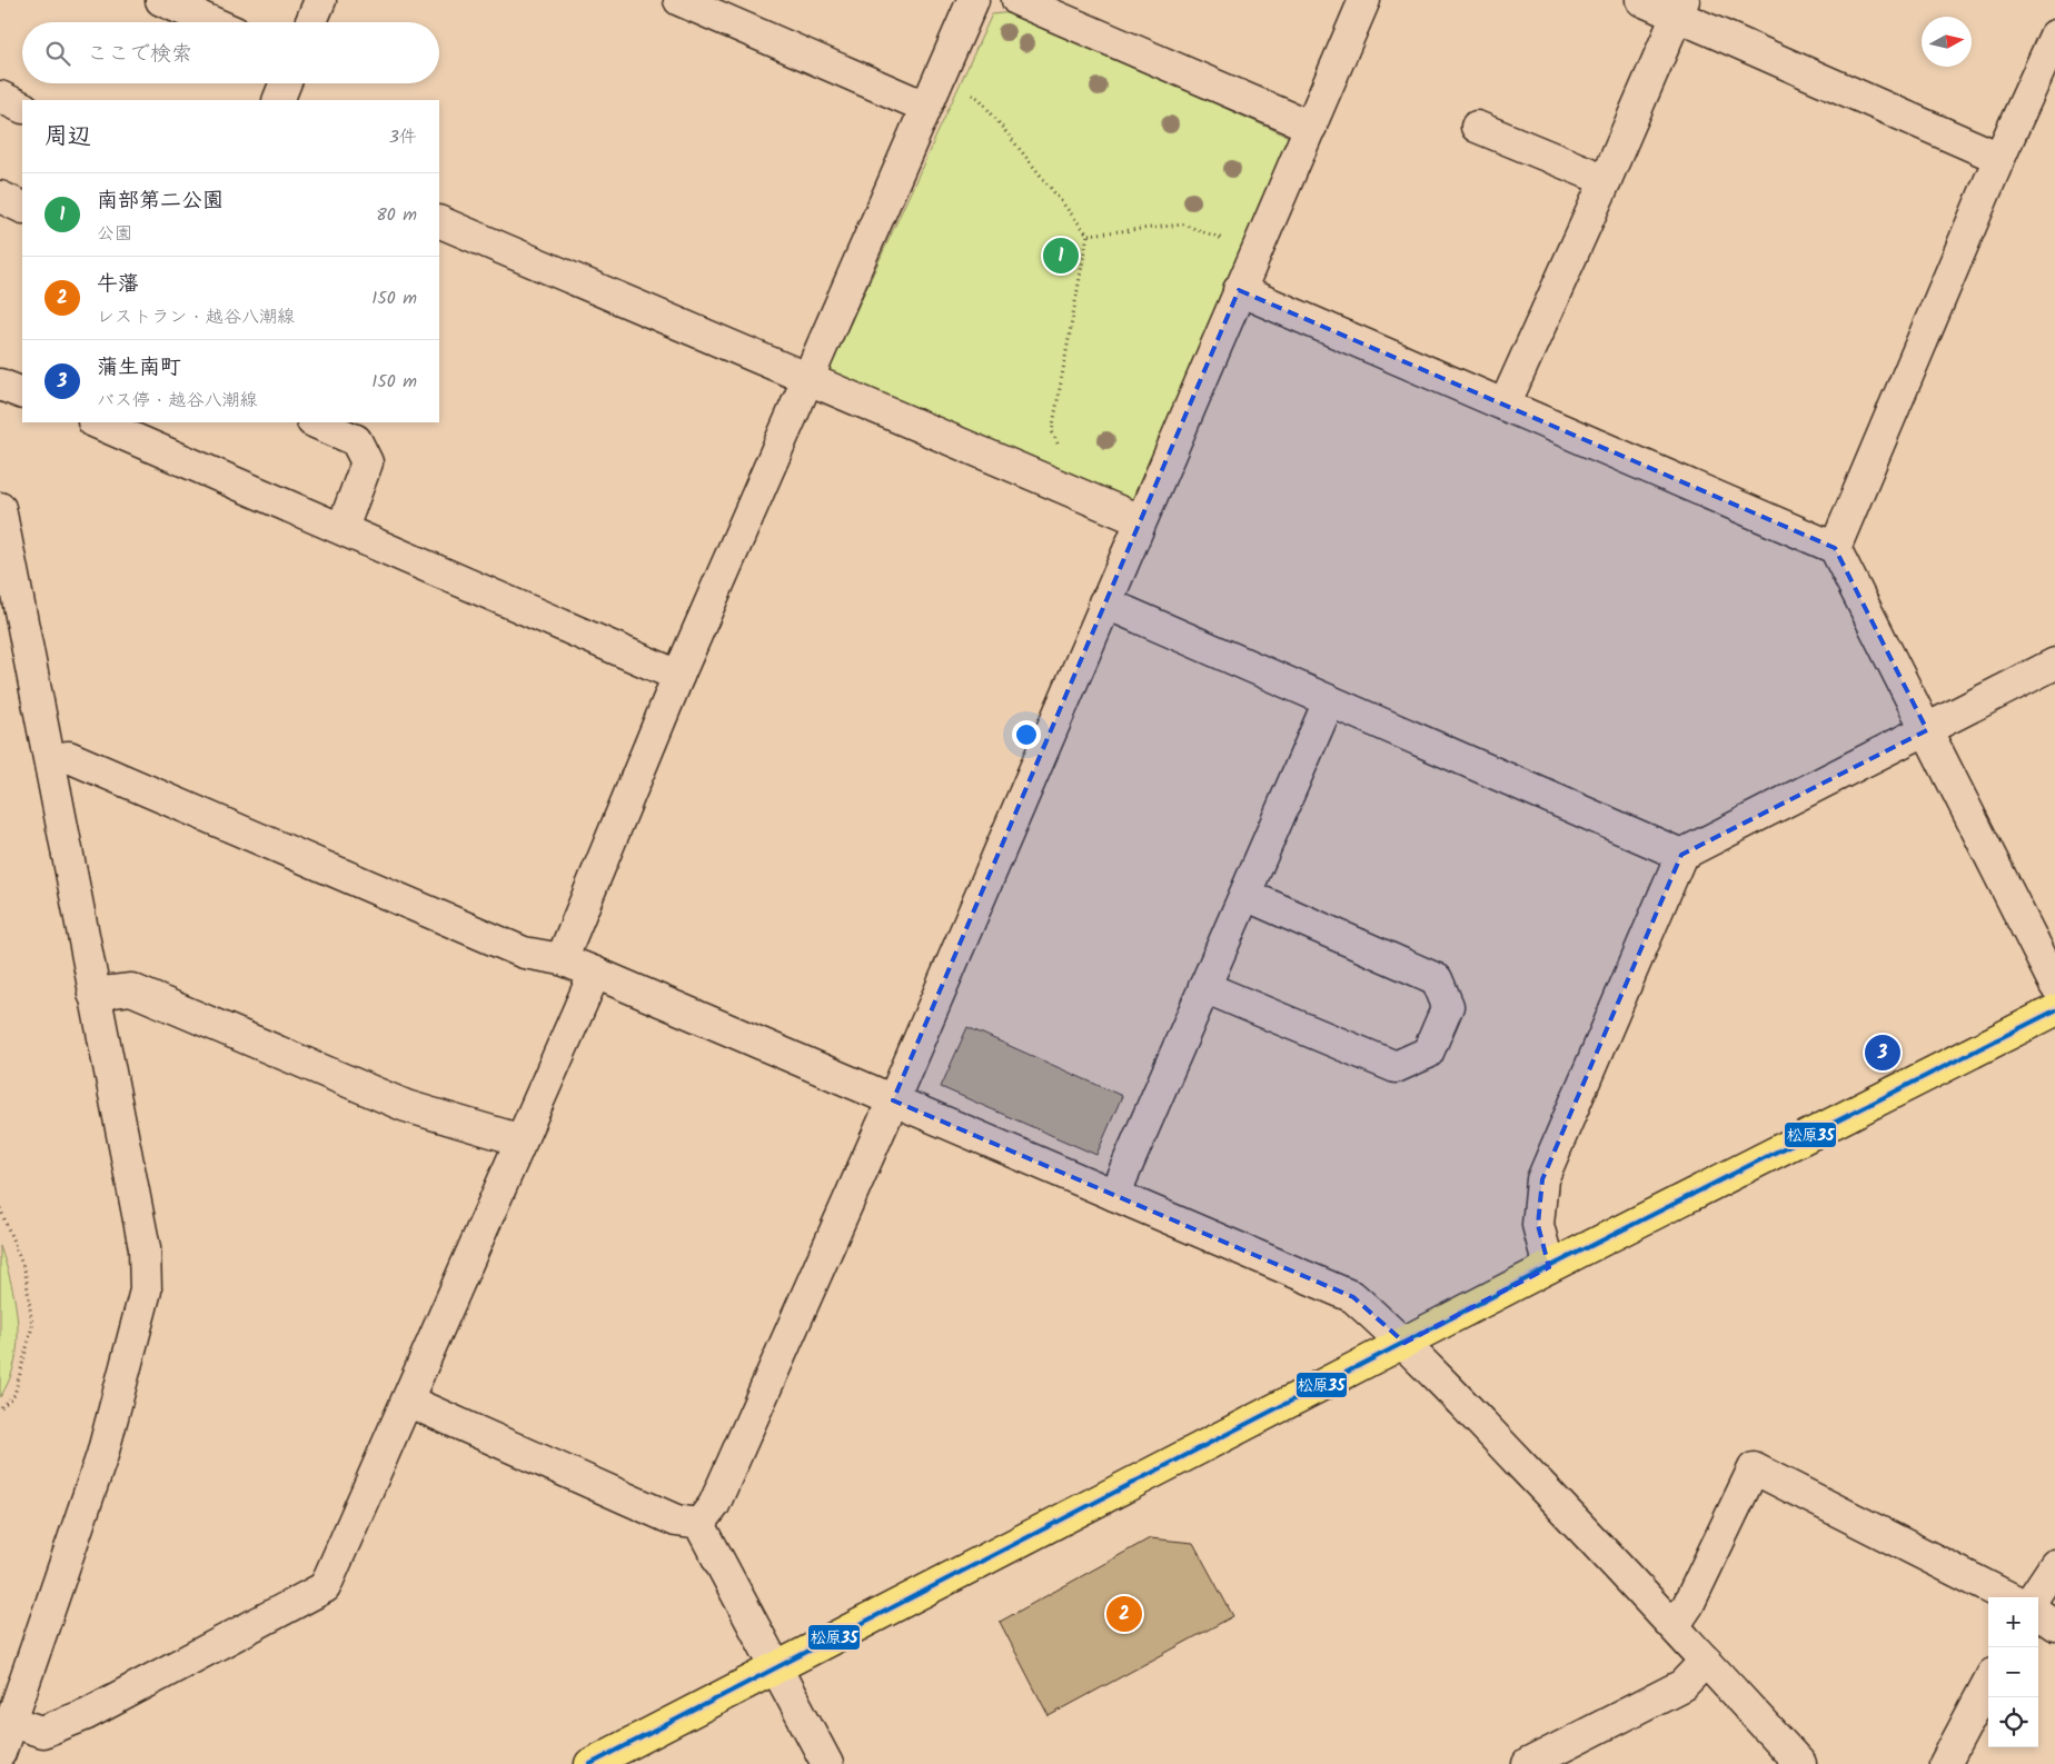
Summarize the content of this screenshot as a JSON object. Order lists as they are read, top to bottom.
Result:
{
  "lines": ["transit line 松原35"],
  "north": "right",
  "page": {
    "search": "ここで検索",
    "heading": ["周辺", "3件"],
    "list": [
      {
        "mark": "1",
        "name": "南部第二公園",
        "note": "公園",
        "value": "80 m"
      },
      {
        "mark": "2",
        "name": "牛藩",
        "note": "レストラン · 越谷八潮線",
        "value": "150 m"
      },
      {
        "mark": "3",
        "name": "蒲生南町",
        "note": "バス停 · 越谷八潮線",
        "value": "150 m"
      }
    ],
    "pins": ["1", "3", "2"],
    "map_buttons": ["+", "−"]
  }
}
